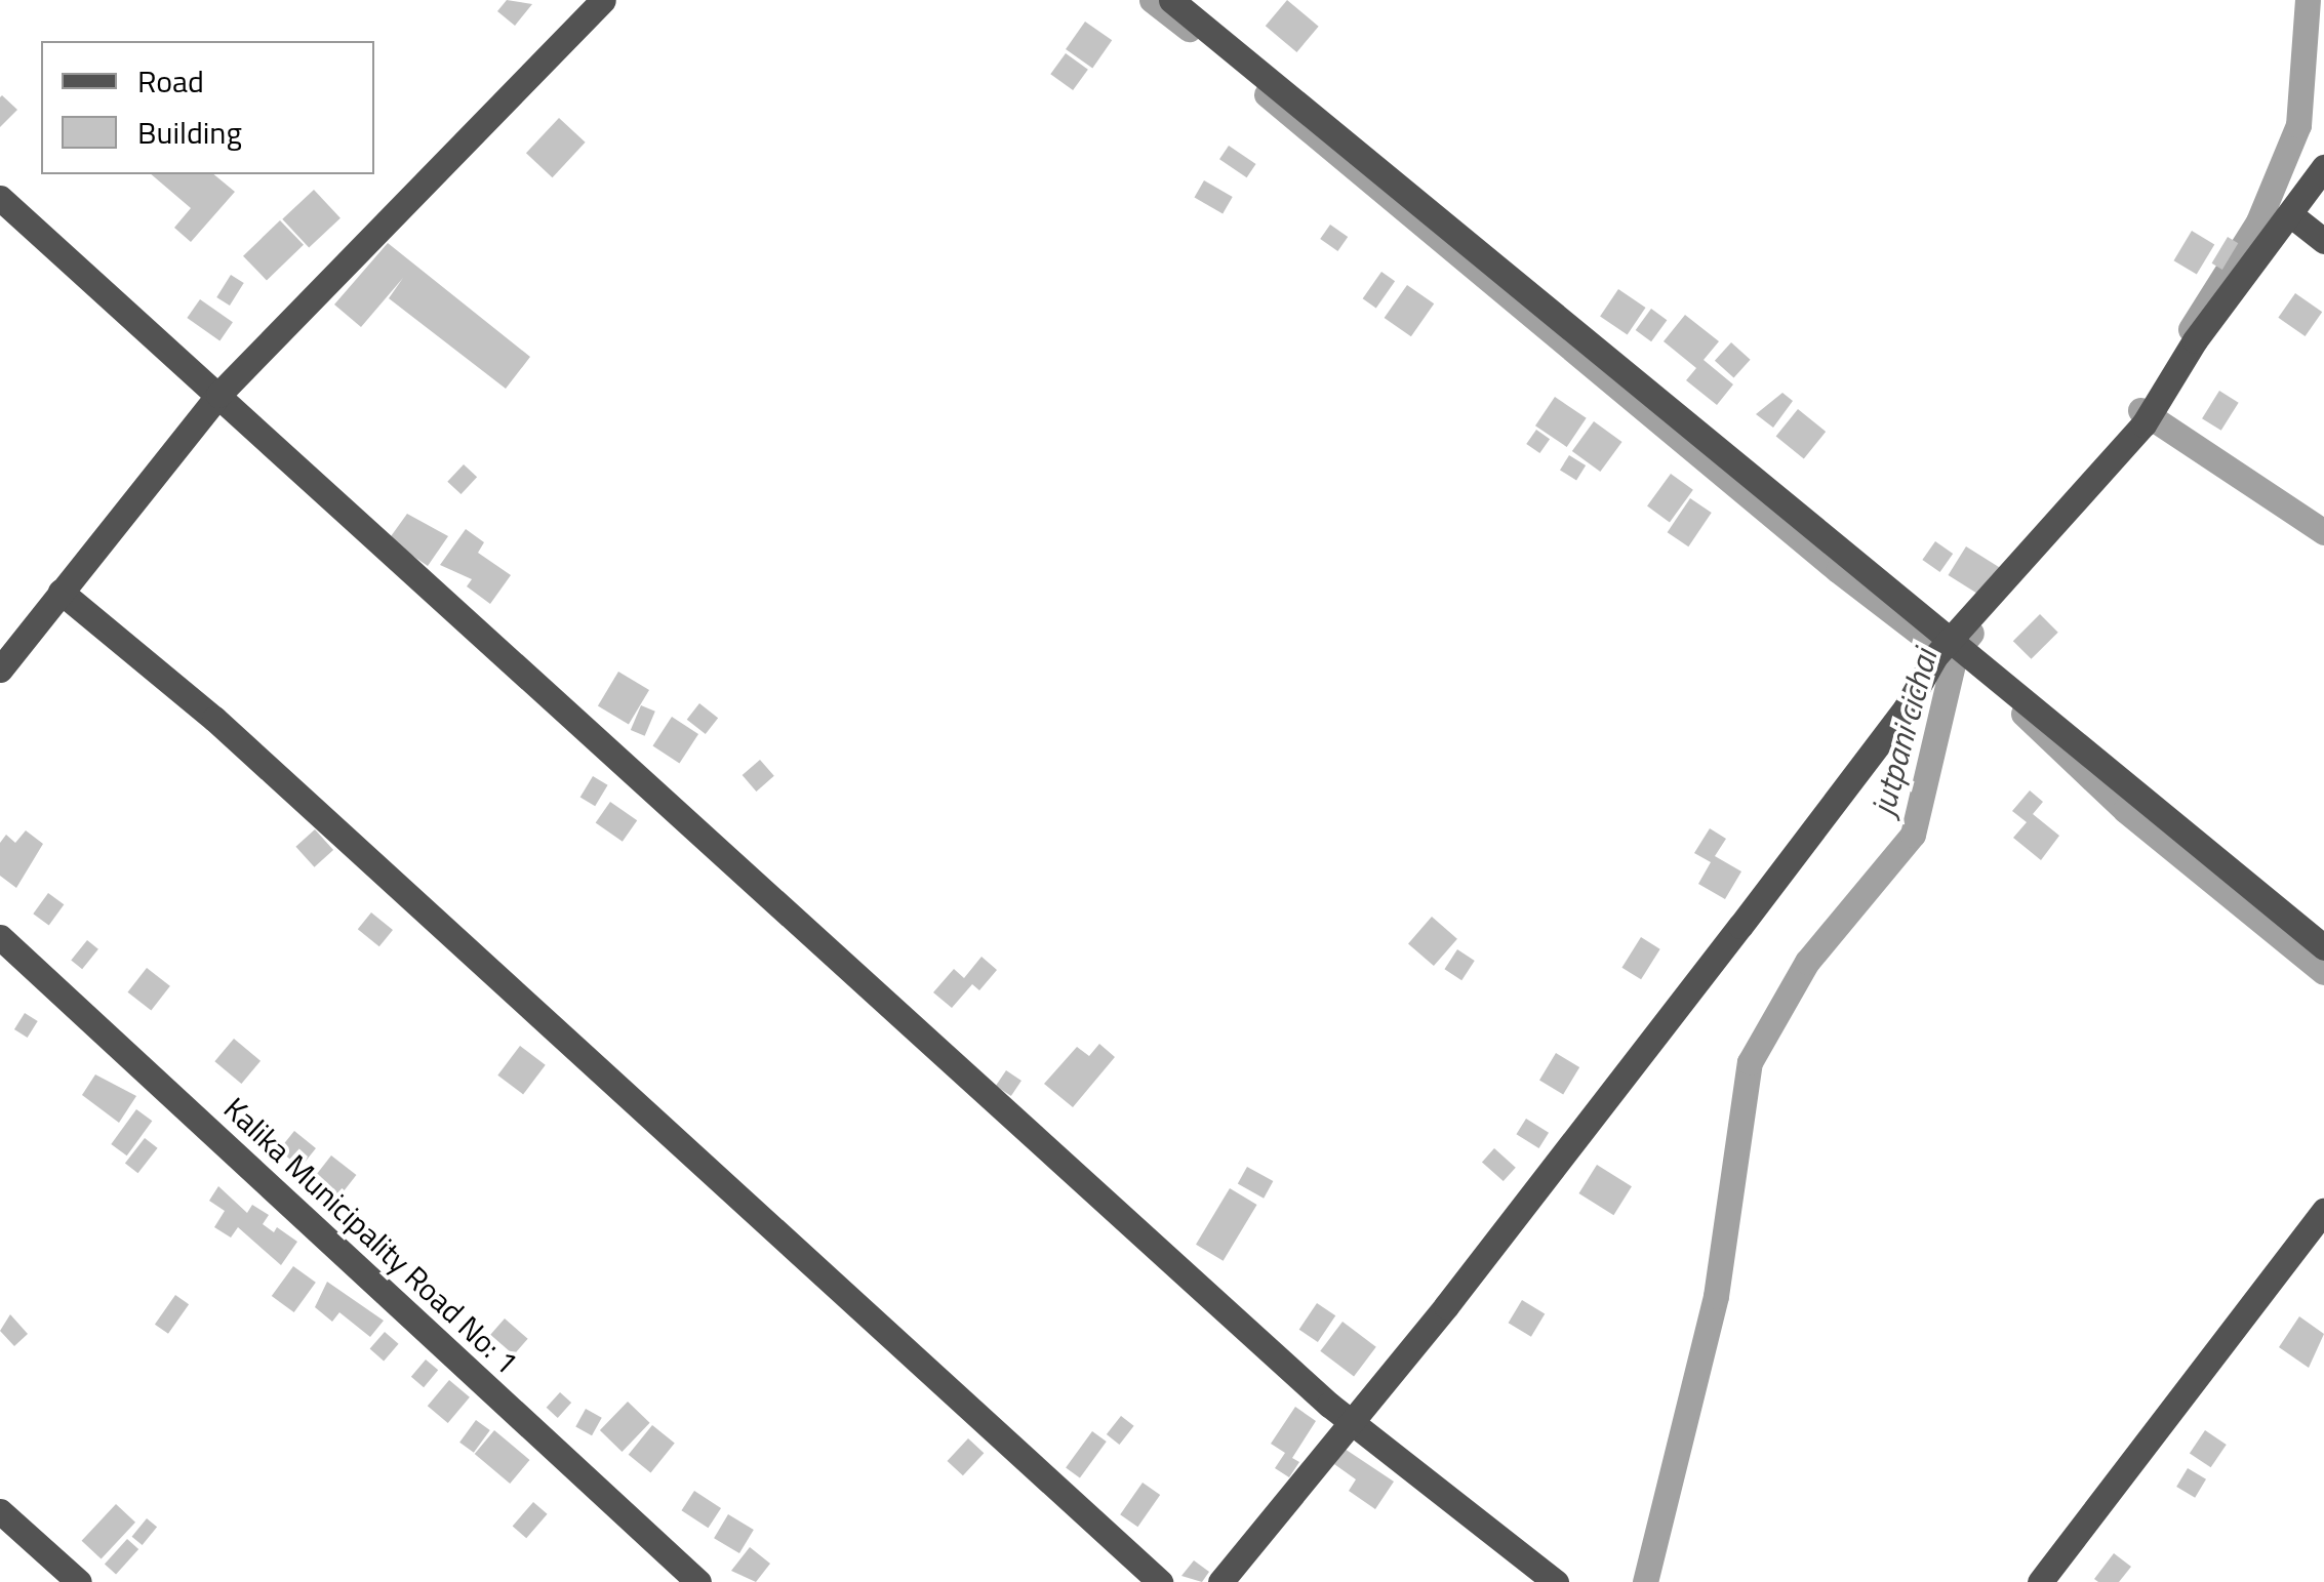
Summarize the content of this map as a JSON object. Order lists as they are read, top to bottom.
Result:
{
  "streets": {
    "street": ["Kalika Municipality Road No: 1"]
  },
  "water": ["jutpani cichai"],
  "legend": ["Road", "Building"]
}
